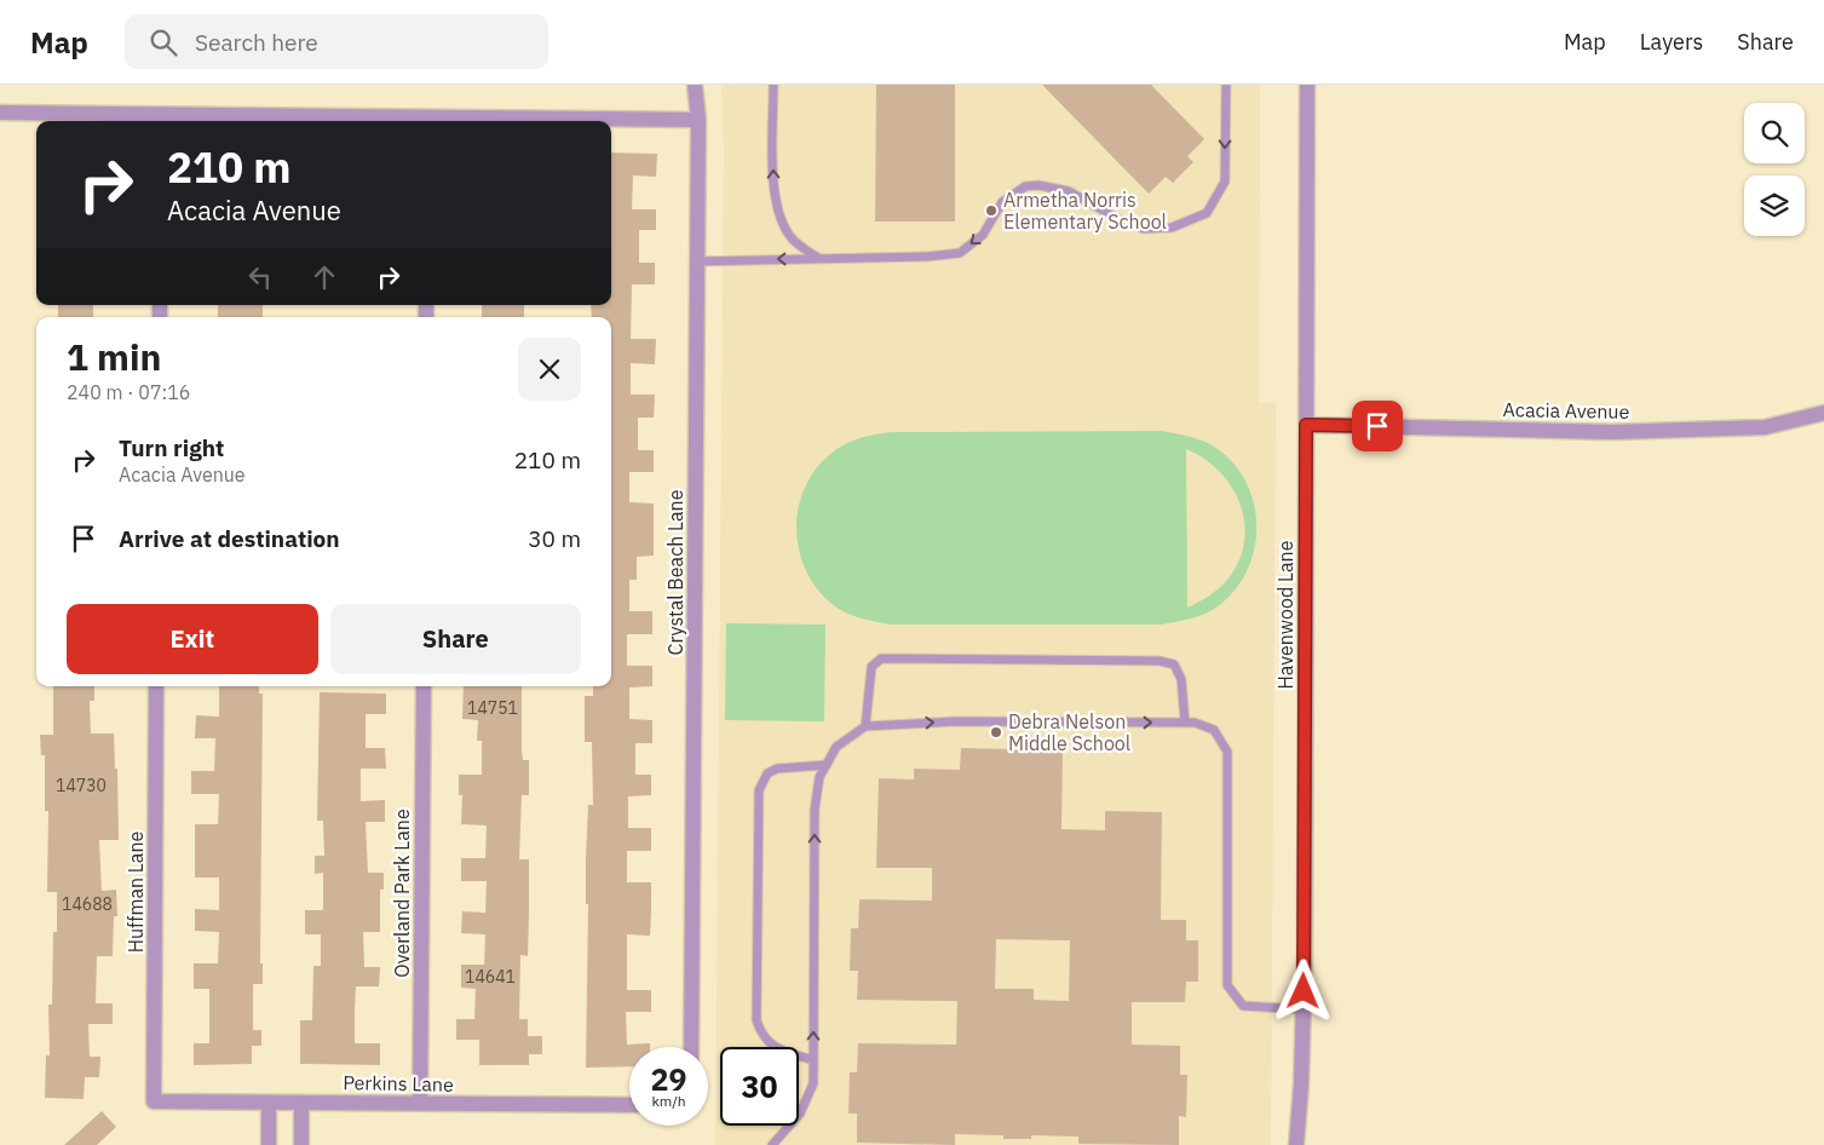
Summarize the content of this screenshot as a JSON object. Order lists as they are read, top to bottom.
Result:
{
  "streets": {
    "street": [
      "Acacia Avenue",
      "Crystal Beach Lane",
      "Havenwood Lane",
      "Huffman Lane",
      "Overland Park Lane",
      "Perkins Lane"
    ]
  },
  "crossings": [
    ["Acacia Avenue", "Havenwood Lane"],
    ["Huffman Lane", "Perkins Lane"],
    ["Overland Park Lane", "Perkins Lane"]
  ],
  "places": ["Armetha Norris Elementary School", "Debra Nelson Middle School"],
  "house_numbers": [
    "14751",
    "14730",
    "14688",
    "14641"
  ],
  "page": {
    "header": "Map",
    "search": "Search here",
    "nav": ["Map", "Layers", "Share"],
    "turn": ["210 m", "Acacia Avenue"],
    "heading": ["1 min", "240 m · 07:16"],
    "list": [
      {
        "name": "Turn right",
        "note": "Acacia Avenue",
        "value": "210 m"
      },
      {
        "name": "Arrive at destination",
        "value": "30 m"
      }
    ],
    "buttons": ["Exit", "Share"],
    "speed": "29 km/h",
    "limit": "30"
  }
}
